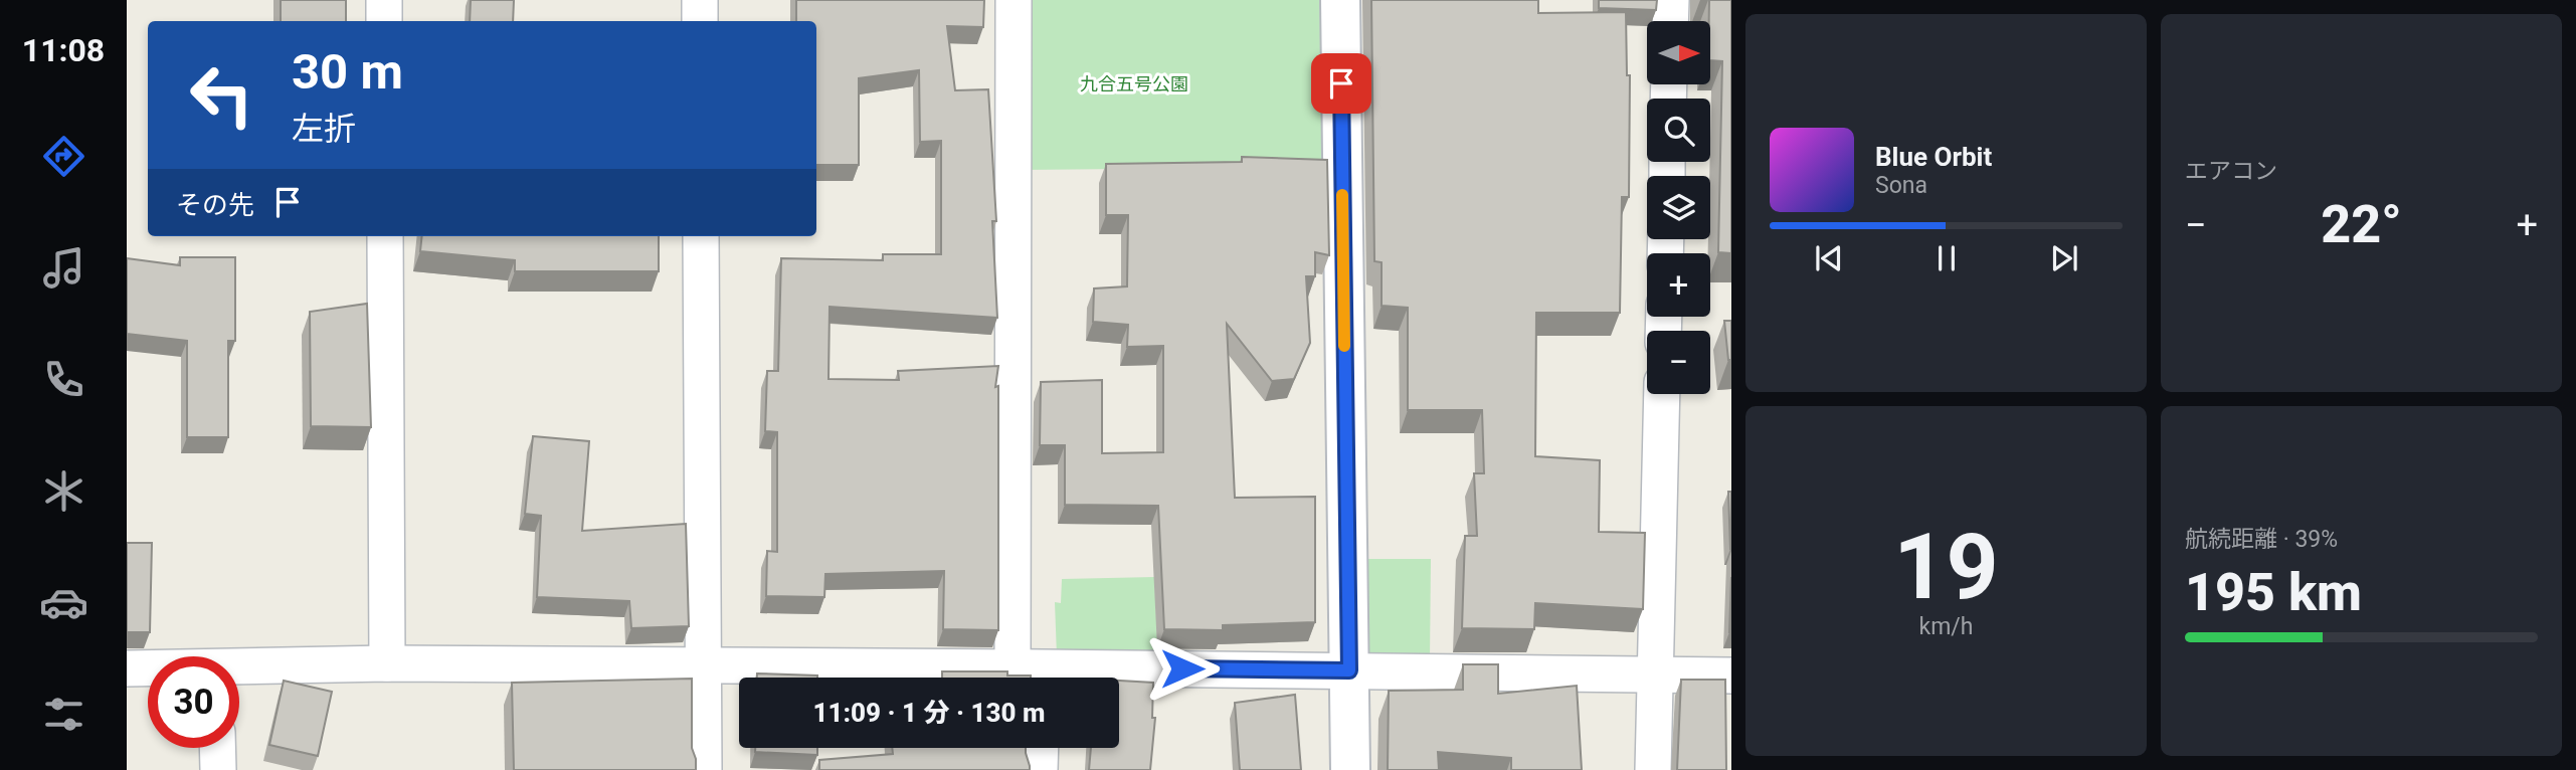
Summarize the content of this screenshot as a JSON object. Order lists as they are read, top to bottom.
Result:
{
  "parks": ["九合五号公園"],
  "north": "right",
  "page": {
    "tabs": "11:08",
    "tile": [
      "エアコン",
      ["19", "km/h"],
      ["航続距離 · 39%", "195 km"]
    ],
    "map_buttons": ["+", "−"],
    "turn": ["30 m", "左折"],
    "song": ["Blue Orbit", "Sona"],
    "then": "その先",
    "heat": ["−", "22°", "+"],
    "limit": "30",
    "trip": "11:09 · 1 分 · 130 m"
  }
}
